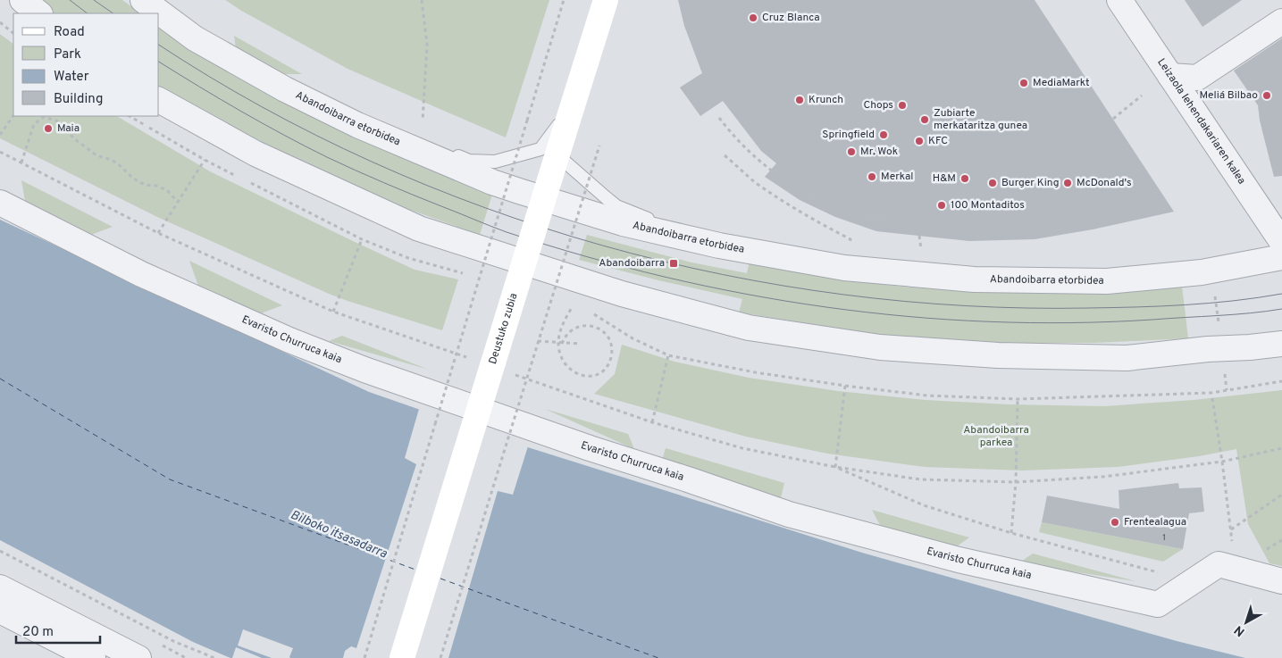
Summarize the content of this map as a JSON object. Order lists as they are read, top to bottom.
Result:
{
  "streets": {
    "main road": ["Deustuko zubia"],
    "street": ["Abandoibarra etorbidea", "Leizaola lehendakariaren kalea", "Evaristo Churruca kaia"]
  },
  "water": ["Bilboko itsasadarra"],
  "parks": ["Abandoibarra parkea"],
  "places": {
    "other": [
      "Cruz Blanca",
      "MediaMarkt",
      "Meliá Bilbao",
      "Krunch",
      "Chops",
      "Zubiarte merkataritza gunea",
      "Maia",
      "Springfield",
      "KFC",
      "Mr. Wok",
      "Merkal",
      "H&M",
      "Burger King",
      "McDonald's",
      "100 Montaditos",
      "Frentealagua"
    ],
    "transit": ["Abandoibarra"]
  },
  "house_numbers": ["1"],
  "legend": [
    "Road",
    "Park",
    "Water",
    "Building"
  ],
  "scale_bar": "20 m",
  "north": "bottom left"
}
